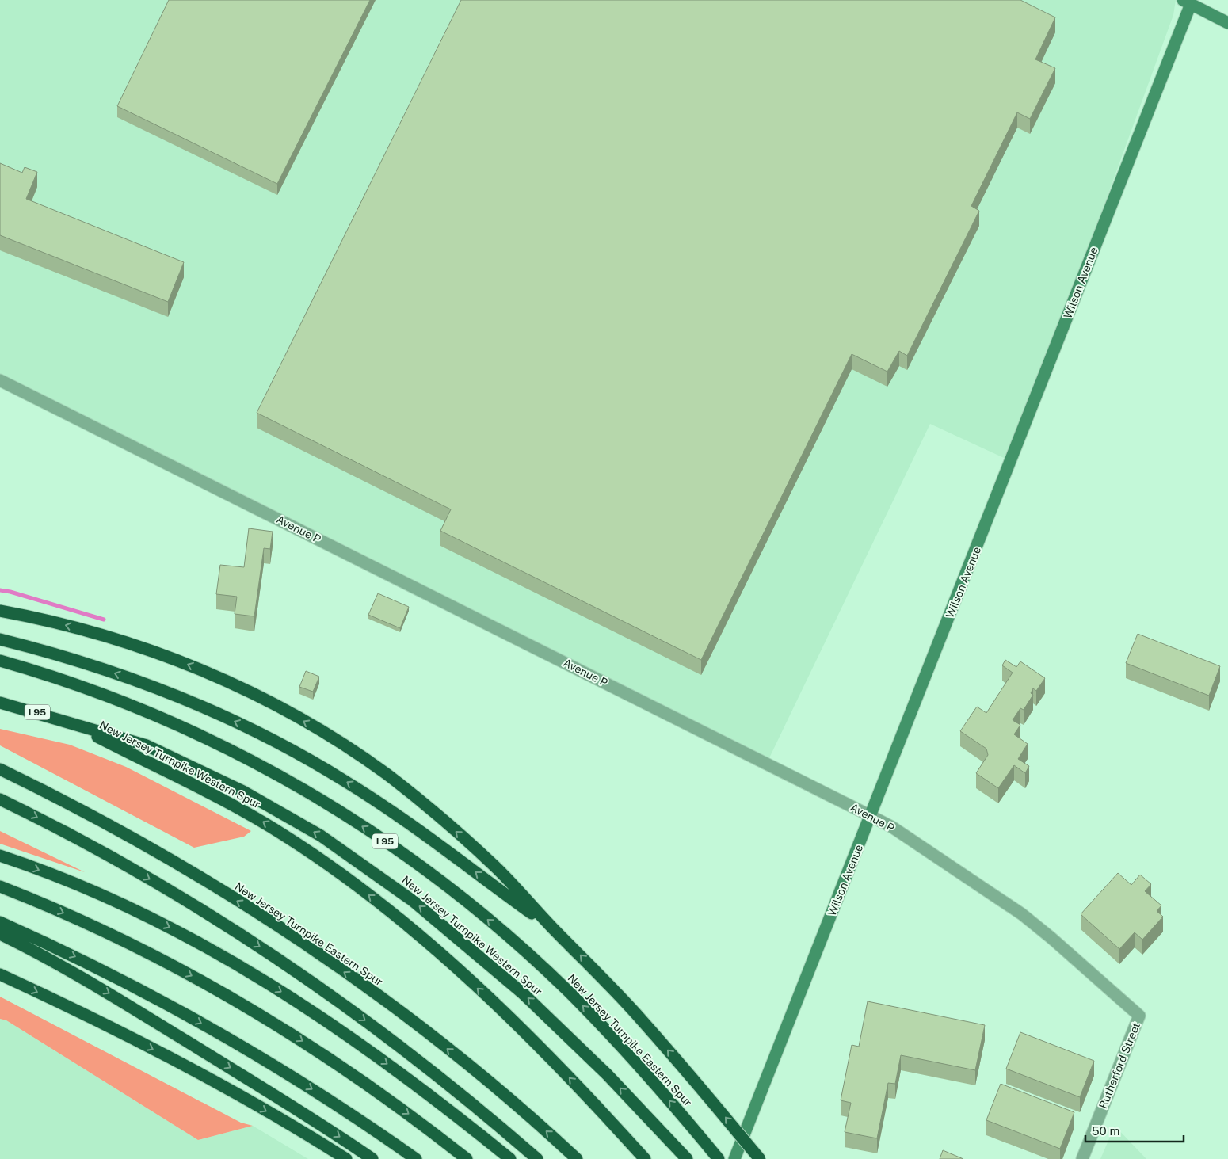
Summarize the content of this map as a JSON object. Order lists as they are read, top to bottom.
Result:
{
  "streets": {
    "highway": ["I 95", "New Jersey Turnpike Western Spur", "New Jersey Turnpike Eastern Spur"],
    "main road": ["Wilson Avenue"],
    "street": ["Avenue P", "Rutherford Street"]
  },
  "crossings": [
    ["Wilson Avenue", "Avenue P"],
    ["Avenue P", "Rutherford Street"]
  ],
  "scale_bar": "50 m"
}
